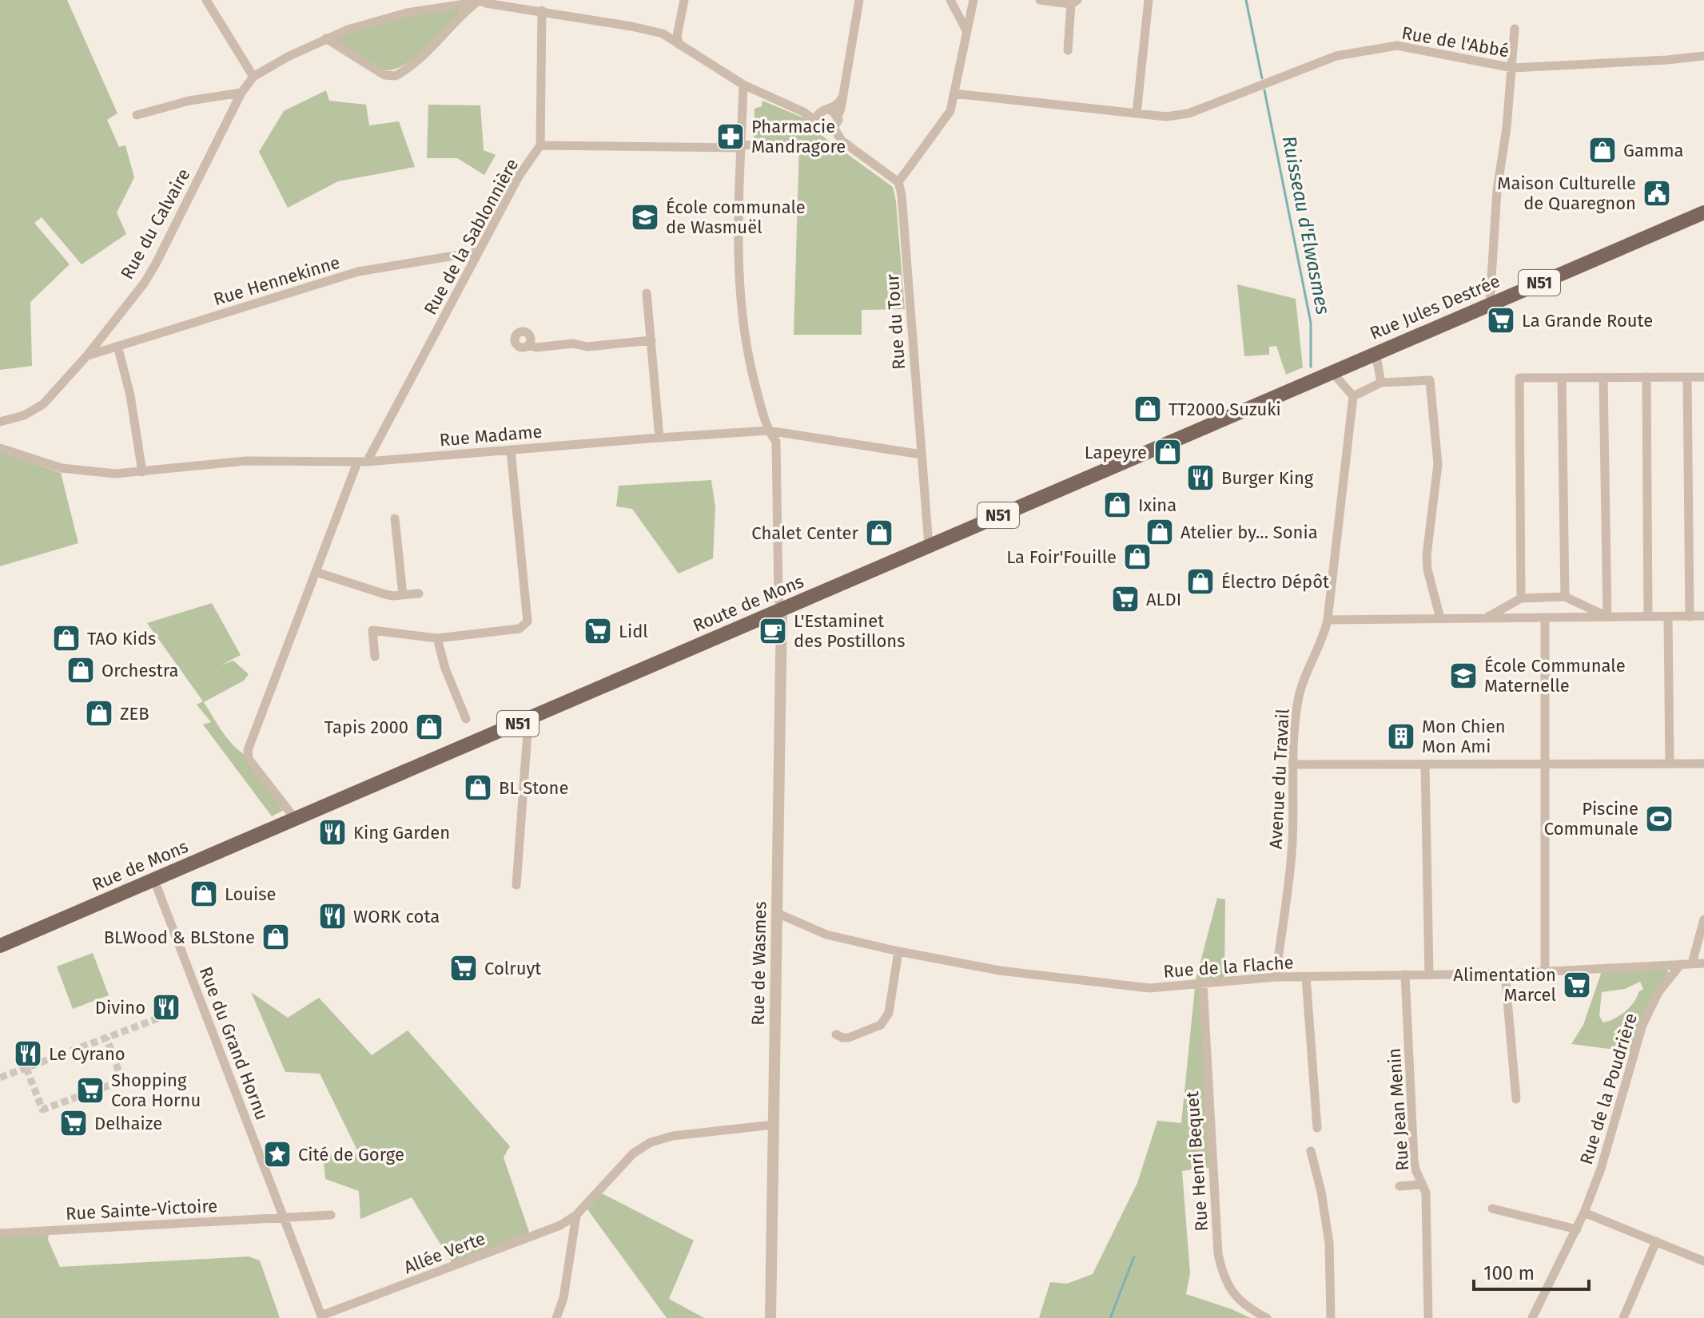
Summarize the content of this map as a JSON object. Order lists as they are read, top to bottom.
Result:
{
  "streets": {
    "main road": [
      "N51",
      "Rue Jules Destrée",
      "Route de Mons",
      "Rue de Mons"
    ],
    "street": [
      "Rue de l'Abbé",
      "Rue du Calvaire",
      "Rue de la Sablonnière",
      "Rue Hennekinne",
      "Rue du Tour",
      "Rue Madame",
      "Avenue du Travail",
      "Rue de Wasmes",
      "Rue de la Flache",
      "Rue du Grand Hornu",
      "Rue de la Poudrière",
      "Rue Jean Menin",
      "Rue Henri Bequet",
      "Rue Sainte-Victoire",
      "Allée Verte"
    ]
  },
  "crossings": [
    ["Rue du Calvaire", "Rue Hennekinne"],
    ["Rue de la Sablonnière", "Rue Hennekinne"],
    ["Rue de la Sablonnière", "Rue Madame"],
    ["Rue de la Sablonnière", "Route de Mons"],
    ["Rue de la Sablonnière", "Rue de Mons"],
    ["Rue Jules Destrée", "Route de Mons"],
    ["Rue du Tour", "Rue Madame"],
    ["Rue du Tour", "Route de Mons"],
    ["Route de Mons", "Rue de Mons"],
    ["Route de Mons", "Rue de Wasmes"],
    ["Avenue du Travail", "Rue de la Flache"],
    ["Rue de Mons", "Rue du Grand Hornu"],
    ["Rue de Wasmes", "Rue de la Flache"],
    ["Rue de la Flache", "Rue de la Poudrière"],
    ["Rue de la Flache", "Rue Jean Menin"],
    ["Rue de la Flache", "Rue Henri Bequet"],
    ["Rue du Grand Hornu", "Rue Sainte-Victoire"],
    ["Rue du Grand Hornu", "Allée Verte"]
  ],
  "water": ["Ruisseau d'Elwasmes"],
  "places": {
    "pharmacy": ["Pharmacie Mandragore"],
    "shop": [
      "Gamma",
      "TT2000 Suzuki",
      "Lapeyre",
      "Ixina",
      "Atelier by... Sonia",
      "Chalet Center",
      "La Foir'Fouille",
      "Électro Dépôt",
      "TAO Kids",
      "Orchestra",
      "ZEB",
      "Tapis 2000",
      "BL Stone",
      "Louise",
      "BLWood & BLStone"
    ],
    "public building": ["Maison Culturelle de Quaregnon"],
    "school or university": ["École communale de Wasmuël", "École Communale Maternelle"],
    "supermarket": [
      "La Grande Route",
      "ALDI",
      "Lidl",
      "Colruyt",
      "Alimentation Marcel",
      "Shopping Cora Hornu",
      "Delhaize"
    ],
    "restaurant": [
      "Burger King",
      "King Garden",
      "WORK cota",
      "Divino",
      "Le Cyrano"
    ],
    "cafe": ["L'Estaminet des Postillons"],
    "building": ["Mon Chien Mon Ami"],
    "sports": ["Piscine Communale"],
    "place": ["Cité de Gorge"]
  },
  "scale_bar": "100 m"
}
